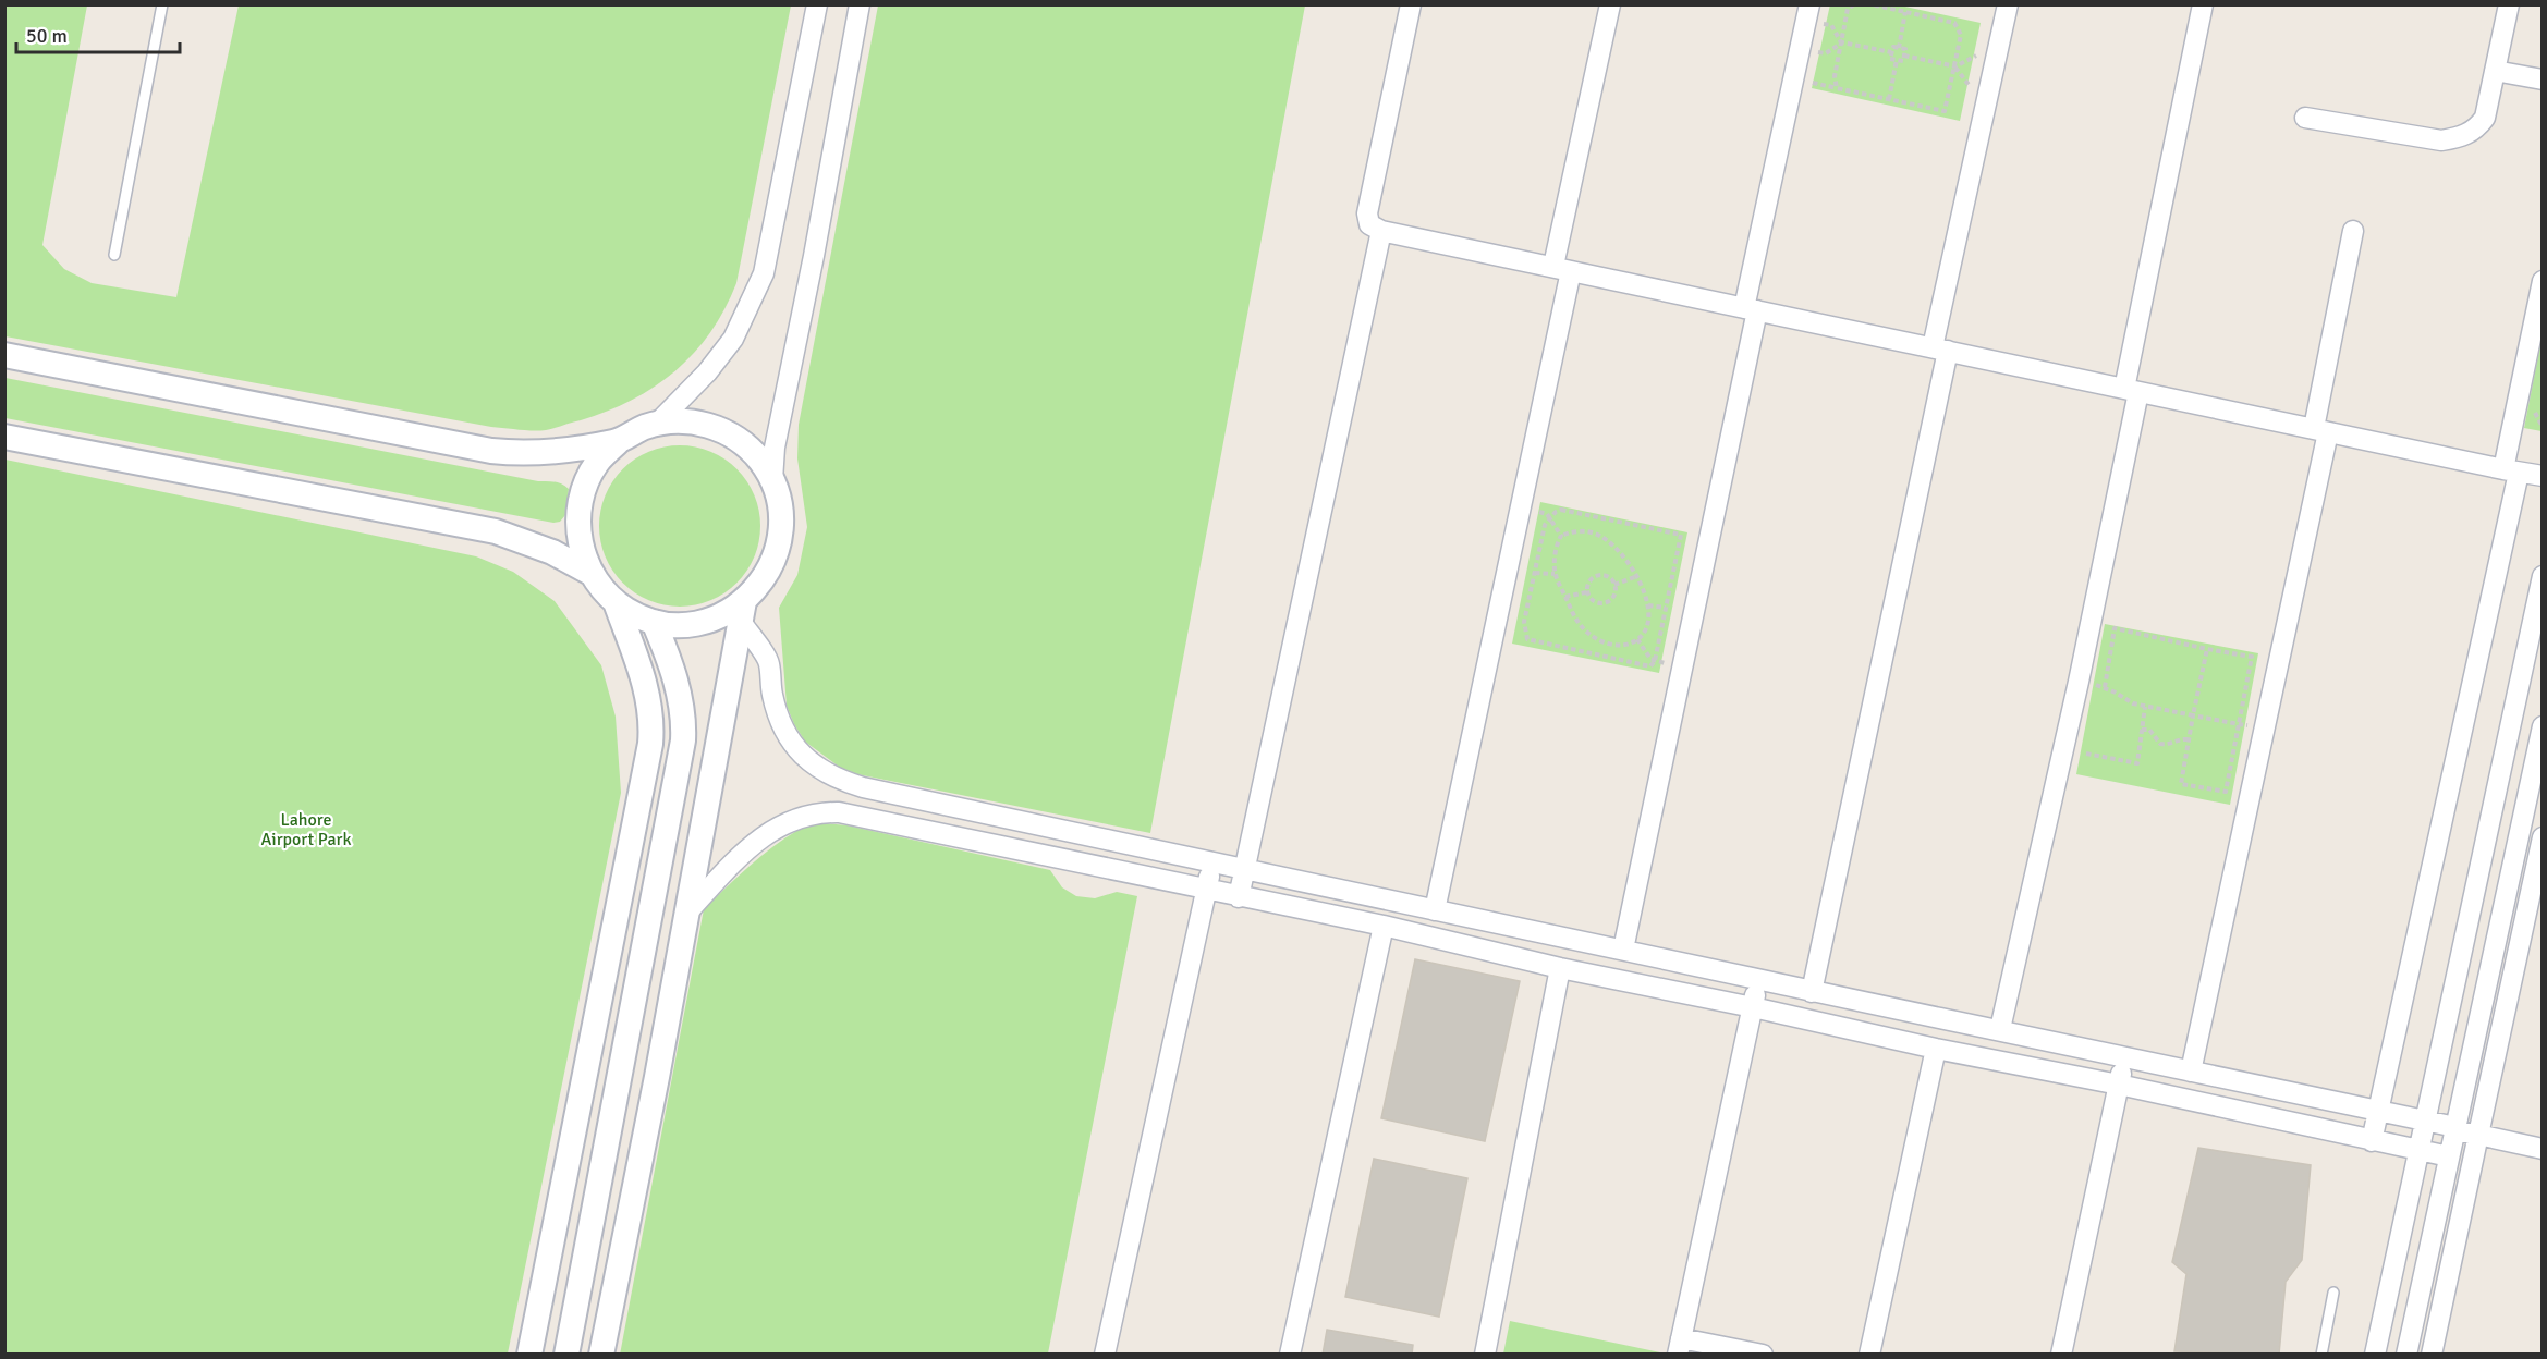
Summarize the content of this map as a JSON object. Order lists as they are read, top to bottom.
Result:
{
  "parks": ["Lahore Airport Park"],
  "scale_bar": "50 m"
}
